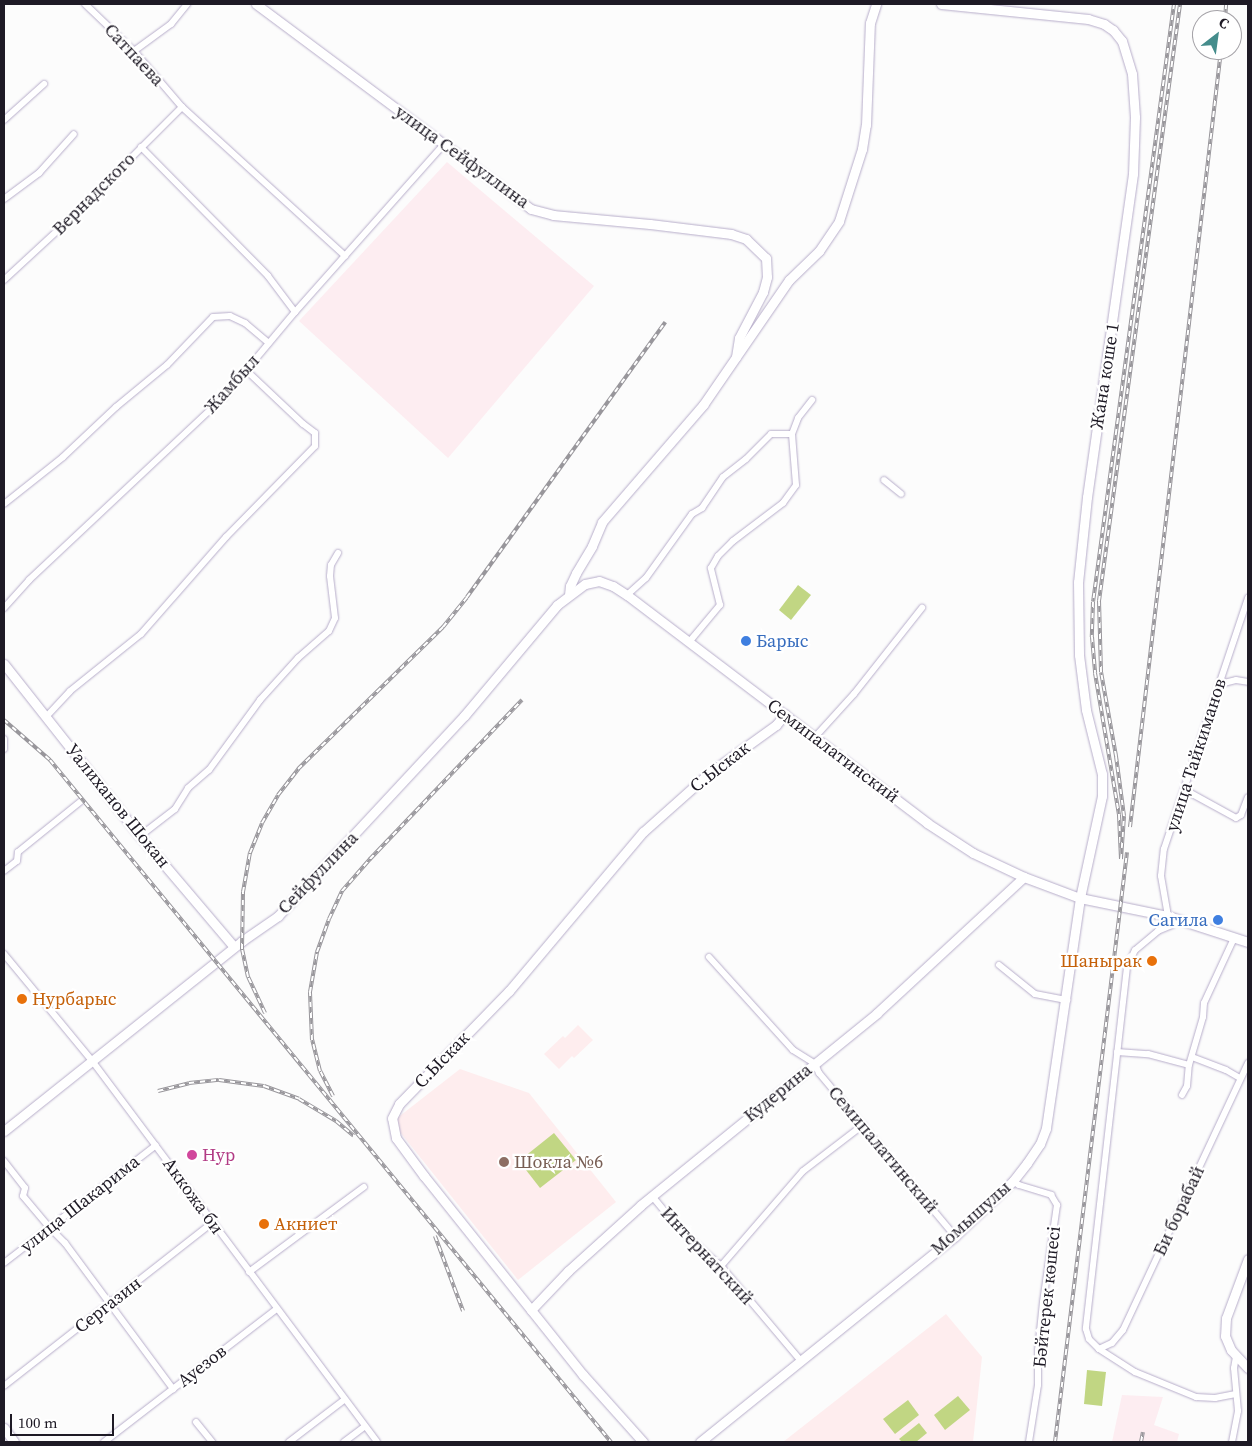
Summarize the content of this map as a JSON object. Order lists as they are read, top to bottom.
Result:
{
  "streets": {
    "street": [
      "Сатпаева",
      "улица Сейфуллина",
      "Вернадского",
      "Жана коше 1",
      "Жамбыл",
      "Семипалатинский",
      "улица Тайкиманов",
      "С.Ыскак",
      "Уалиханов Шокан",
      "Сейфуллина",
      "Кудерина",
      "Аккожа би",
      "улица Шакарима",
      "Би борабай",
      "Момышулы",
      "Интернатский",
      "Бәйтерек көшесі",
      "Сергазин",
      "Ауезов"
    ]
  },
  "crossings": [
    ["Сатпаева", "Вернадского"],
    ["Сатпаева", "Жамбыл"],
    ["улица Сейфуллина", "Жамбыл"],
    ["улица Сейфуллина", "Сейфуллина"],
    ["Жана коше 1", "Семипалатинский"],
    ["Жана коше 1", "Момышулы"],
    ["Семипалатинский", "улица Тайкиманов"],
    ["Семипалатинский", "С.Ыскак"],
    ["Семипалатинский", "Сейфуллина"],
    ["Семипалатинский", "Кудерина"],
    ["Семипалатинский", "Момышулы"],
    ["С.Ыскак", "Кудерина"],
    ["Уалиханов Шокан", "Сейфуллина"],
    ["Сейфуллина", "Аккожа би"],
    ["Кудерина", "Интернатский"],
    ["Аккожа би", "улица Шакарима"],
    ["Аккожа би", "Сергазин"],
    ["Аккожа би", "Ауезов"],
    ["Момышулы", "Интернатский"],
    ["Момышулы", "Бәйтерек көшесі"]
  ],
  "places": [
    "Барыс",
    "Сагила",
    "Шанырак",
    "Нурбарыс",
    "Нур",
    "Шокла №6",
    "Акниет"
  ],
  "scale_bar": "100 m",
  "north": "top right"
}
